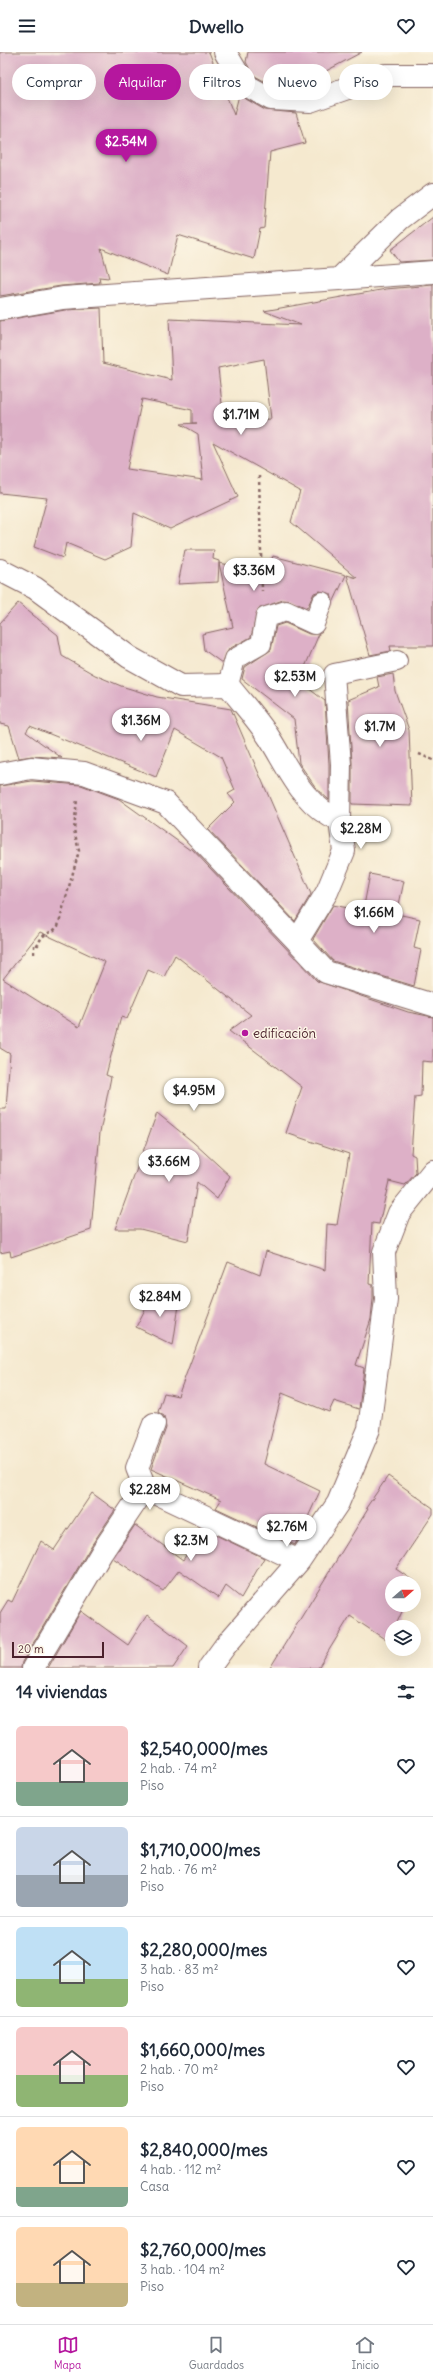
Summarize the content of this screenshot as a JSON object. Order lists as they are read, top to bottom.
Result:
{
  "places": ["edificación"],
  "scale_bar": "20 m",
  "north": "right",
  "page": {
    "header": "Dwello",
    "chip": [
      "Comprar",
      "Alquilar",
      "Filtros",
      "Nuevo",
      "Piso"
    ],
    "price": [
      "$2.54M",
      "$1.71M",
      "$3.36M",
      "$2.53M",
      "$1.36M",
      "$1.7M",
      "$2.28M",
      "$1.66M",
      "$4.95M",
      "$3.66M",
      "$2.84M",
      "$2.28M",
      "$2.76M",
      "$2.3M"
    ],
    "scale": "20 m",
    "heading": "14 viviendas",
    "list": [
      {
        "name": "$2,540,000/mes",
        "note": "2 hab. · 74 m² · Piso"
      },
      {
        "name": "$1,710,000/mes",
        "note": "2 hab. · 76 m² · Piso"
      },
      {
        "name": "$2,280,000/mes",
        "note": "3 hab. · 83 m² · Piso"
      },
      {
        "name": "$1,660,000/mes",
        "note": "2 hab. · 70 m² · Piso"
      },
      {
        "name": "$2,840,000/mes",
        "note": "4 hab. · 112 m² · Casa"
      },
      {
        "name": "$2,760,000/mes",
        "note": "3 hab. · 104 m² · Piso"
      }
    ],
    "tabs": ["Mapa", "Guardados", "Inicio"]
  }
}
